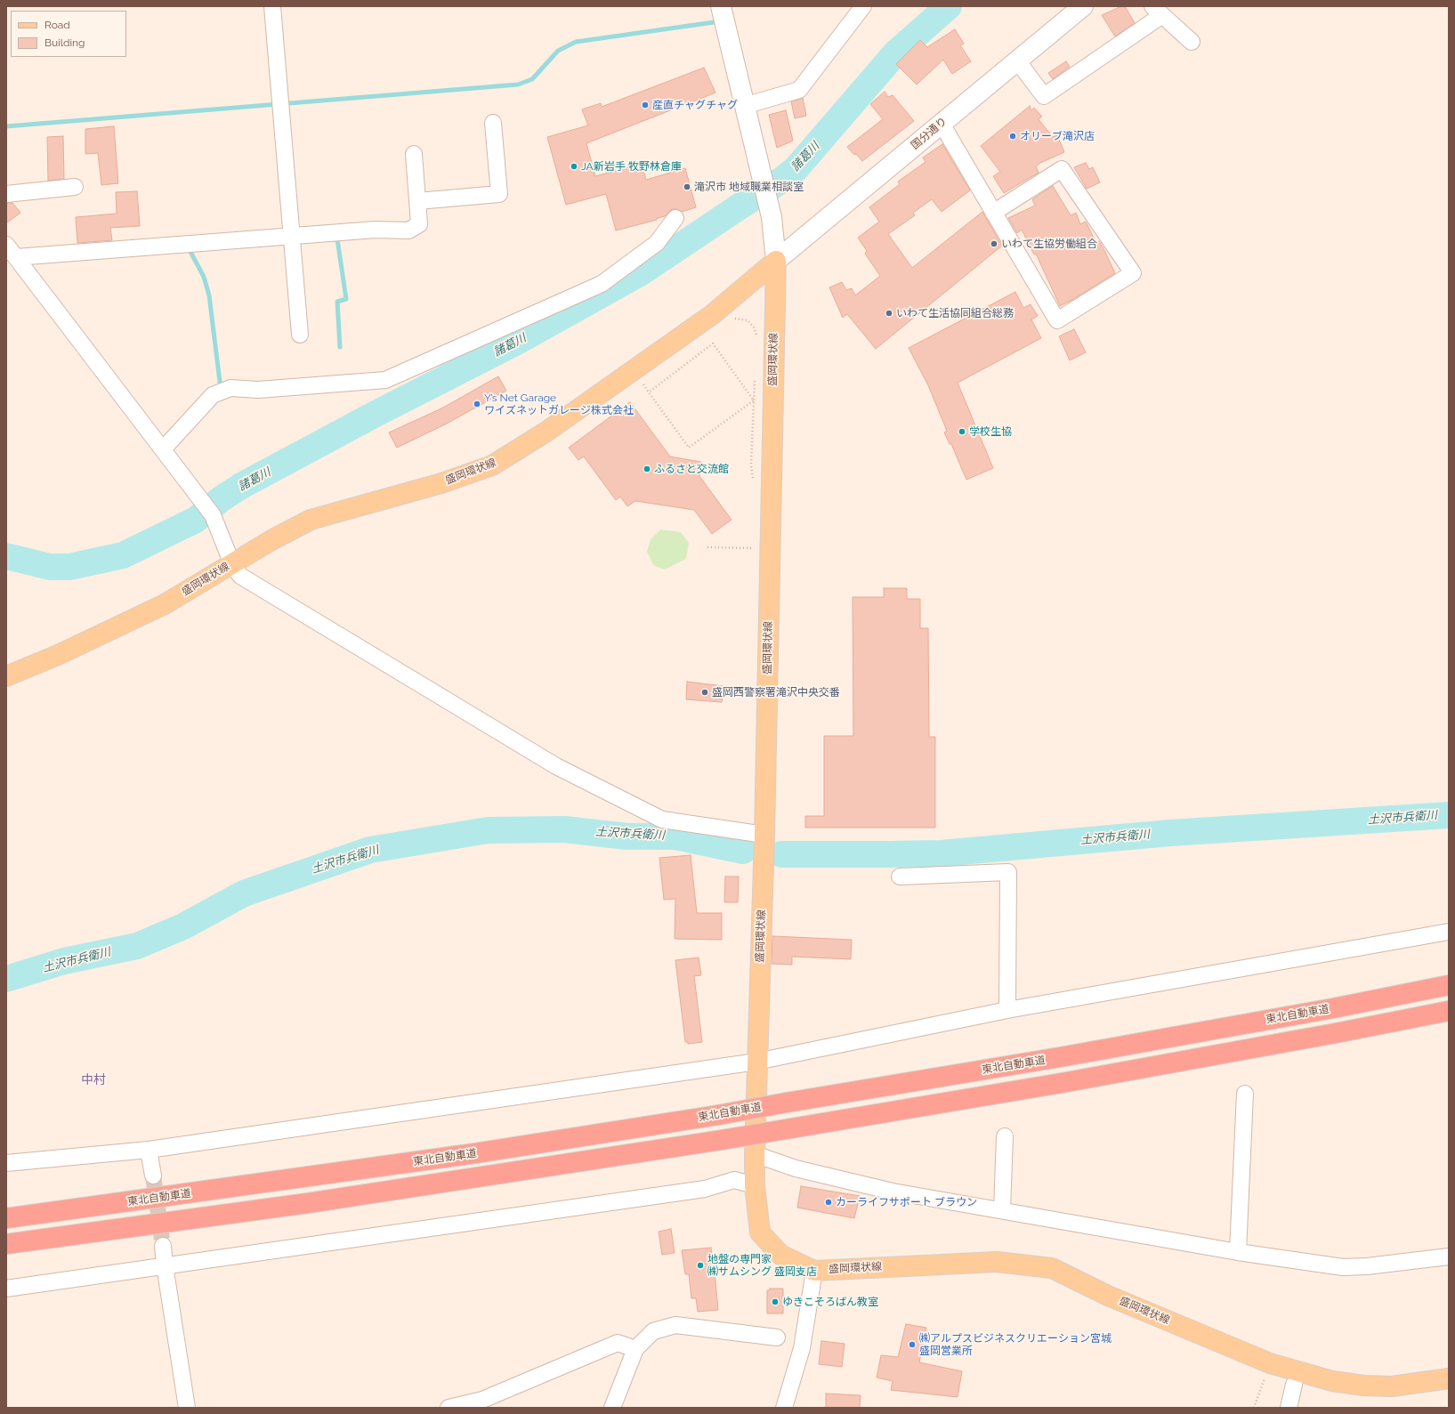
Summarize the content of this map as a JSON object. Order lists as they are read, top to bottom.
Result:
{
  "streets": {
    "highway": ["東北自動車道"],
    "main road": ["盛岡環状線"],
    "street": ["国分通り"]
  },
  "crossings": [
    ["国分通り", "盛岡環状線"]
  ],
  "districts": ["中村"],
  "water": ["諸葛川", "土沢市兵衛川"],
  "places": [
    "産直チャグチャグ",
    "オリーブ滝沢店",
    "JA新岩手 牧野林倉庫",
    "滝沢市 地域職業相談室",
    "いわて生協労働組合",
    "いわて生活協同組合総務",
    "Y’s Net Garage ワイズネットガレージ株式会社",
    "学校生協",
    "ふるさと交流館",
    "盛岡西警察署滝沢中央交番",
    "カーライフサポート ブラウン",
    "地盤の専門家 ㈱サムシング 盛岡支店",
    "ゆきこそろばん教室",
    "㈱アルプスビジネスクリエーション宮城 盛岡営業所"
  ],
  "legend": ["Road", "Building"]
}
